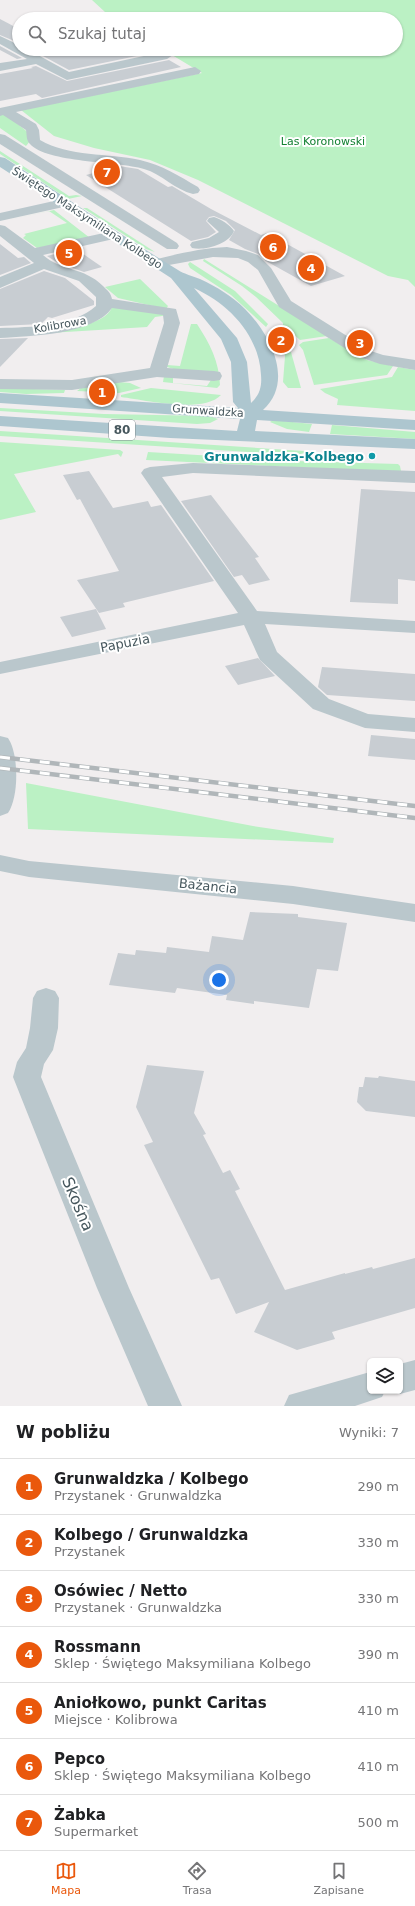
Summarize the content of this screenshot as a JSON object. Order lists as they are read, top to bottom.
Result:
{
  "streets": {
    "main road": ["Świętego Maksymiliana Kolbego", "Grunwaldzka", "80"],
    "street": [
      "Kolibrowa",
      "Papuzia",
      "Bażancia",
      "Skośna"
    ]
  },
  "crossings": [
    ["Świętego Maksymiliana Kolbego", "Grunwaldzka"]
  ],
  "parks": ["Las Koronowski"],
  "places": ["Grunwaldzka-Kolbego"],
  "page": {
    "search": "Szukaj tutaj",
    "pins": [
      "7",
      "6",
      "5",
      "4",
      "2",
      "3",
      "1"
    ],
    "heading": ["W pobliżu", "Wyniki: 7"],
    "list": [
      {
        "mark": "1",
        "name": "Grunwaldzka / Kolbego",
        "note": "Przystanek · Grunwaldzka",
        "value": "290 m"
      },
      {
        "mark": "2",
        "name": "Kolbego / Grunwaldzka",
        "note": "Przystanek",
        "value": "330 m"
      },
      {
        "mark": "3",
        "name": "Osówiec / Netto",
        "note": "Przystanek · Grunwaldzka",
        "value": "330 m"
      },
      {
        "mark": "4",
        "name": "Rossmann",
        "note": "Sklep · Świętego Maksymiliana Kolbego",
        "value": "390 m"
      },
      {
        "mark": "5",
        "name": "Aniołkowo, punkt Caritas",
        "note": "Miejsce · Kolibrowa",
        "value": "410 m"
      },
      {
        "mark": "6",
        "name": "Pepco",
        "note": "Sklep · Świętego Maksymiliana Kolbego",
        "value": "410 m"
      },
      {
        "mark": "7",
        "name": "Żabka",
        "note": "Supermarket",
        "value": "500 m"
      }
    ],
    "nav": ["Mapa", "Trasa", "Zapisane"]
  }
}
